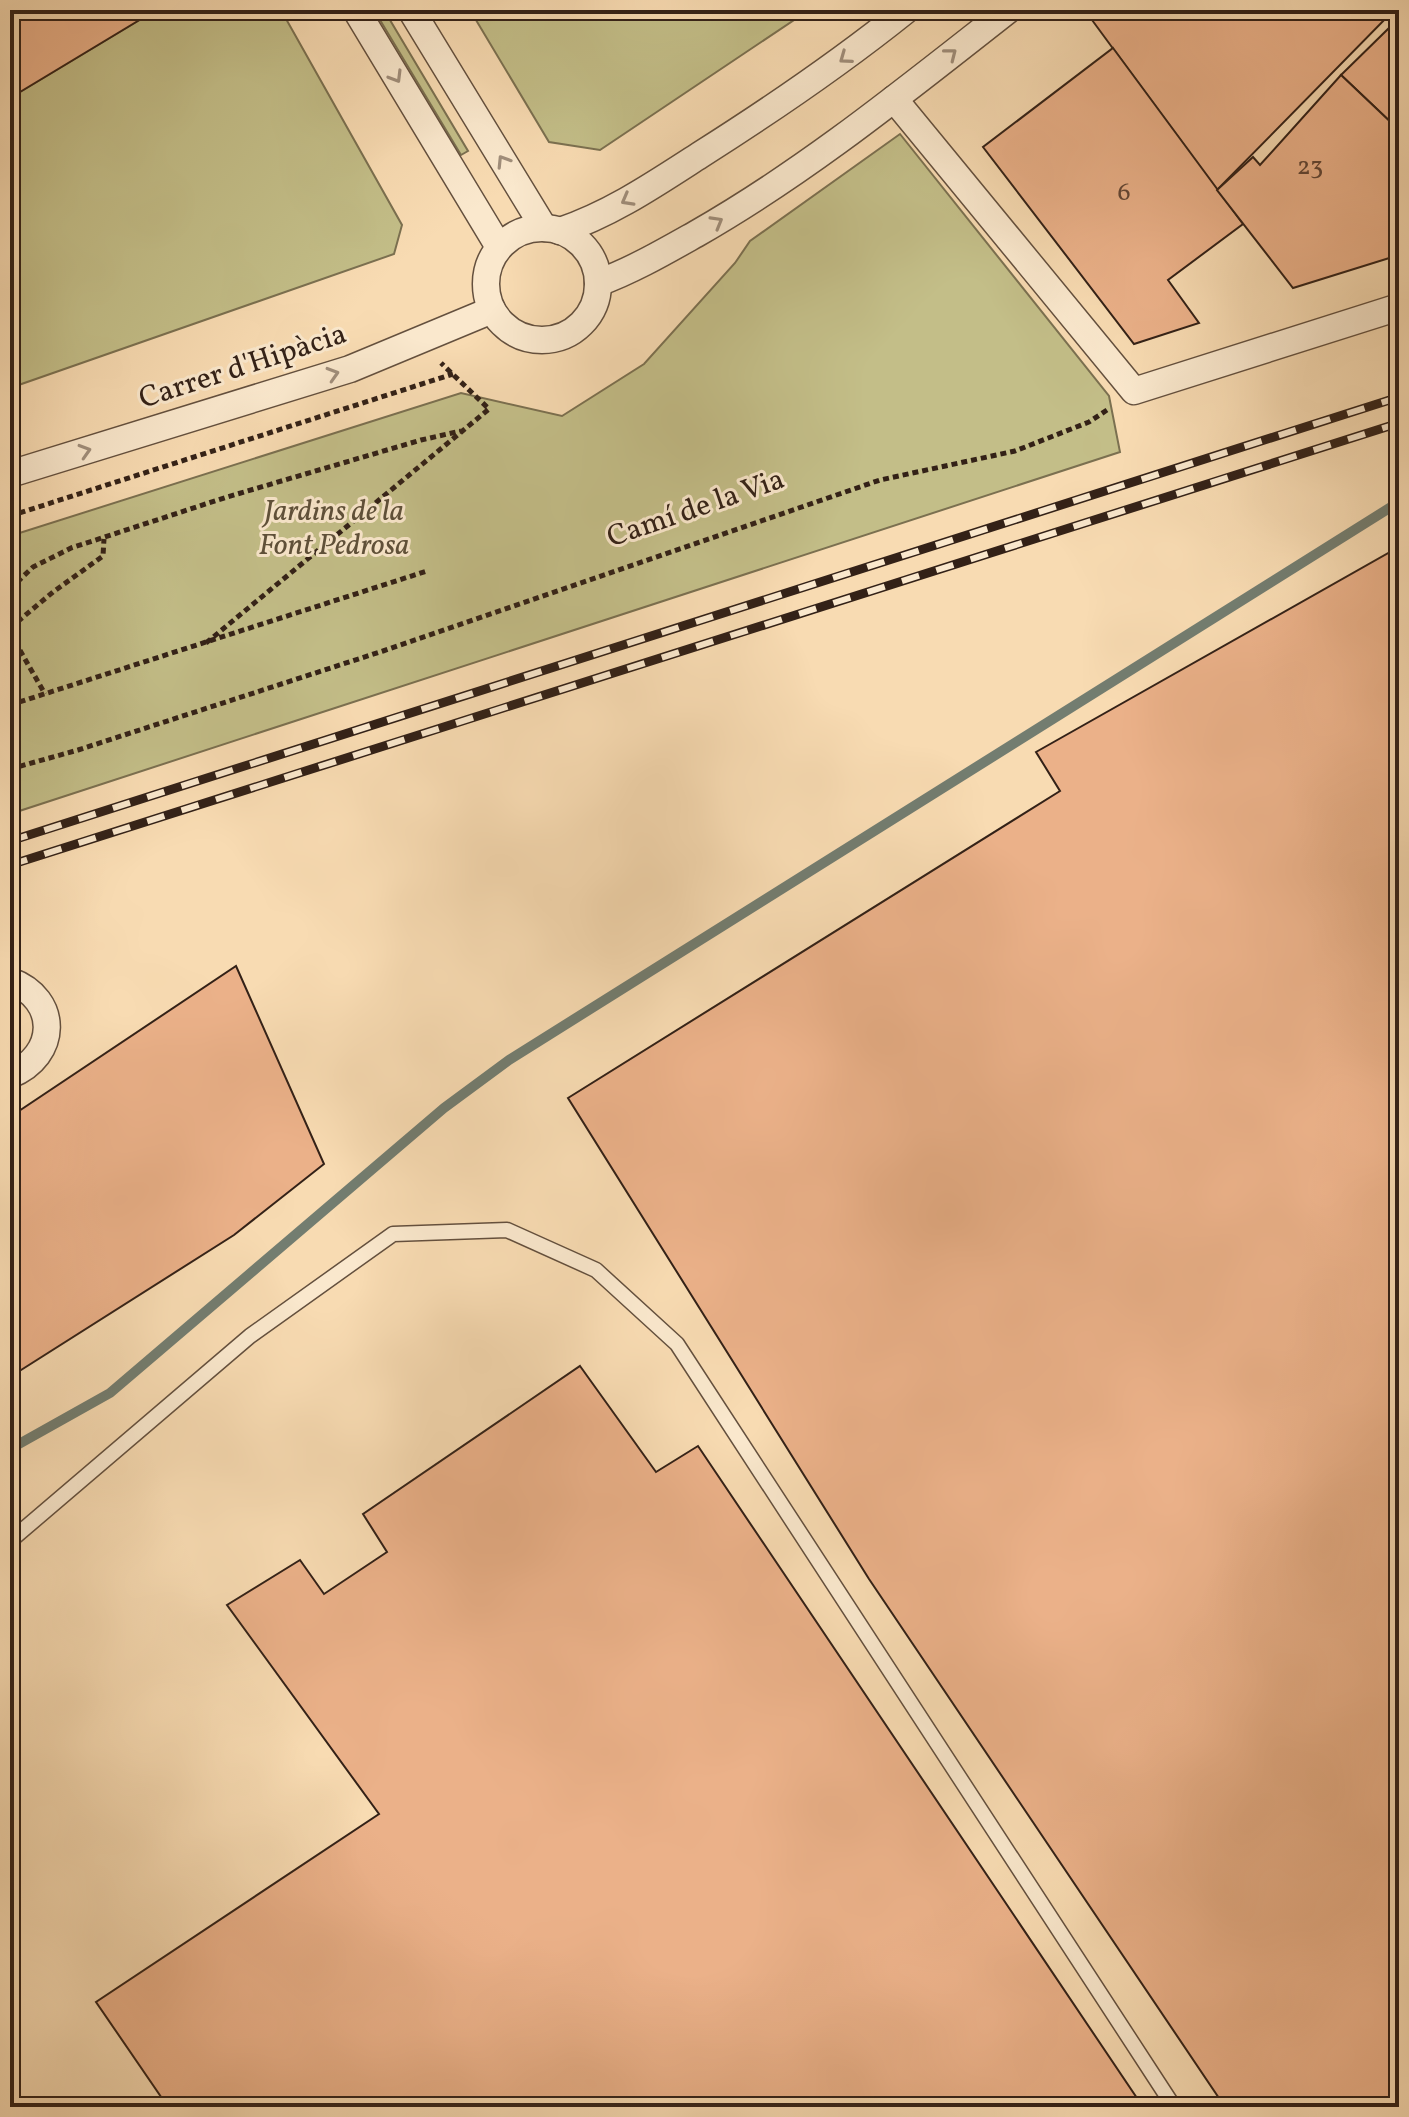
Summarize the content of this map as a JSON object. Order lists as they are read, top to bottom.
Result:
{
  "streets": {
    "street": ["Carrer d'Hipàcia"],
    "path": ["Camí de la Via"]
  },
  "one_way": ["Carrer d'Hipàcia"],
  "parks": ["Jardins de la Font Pedrosa"],
  "house_numbers": ["23", "6"]
}
